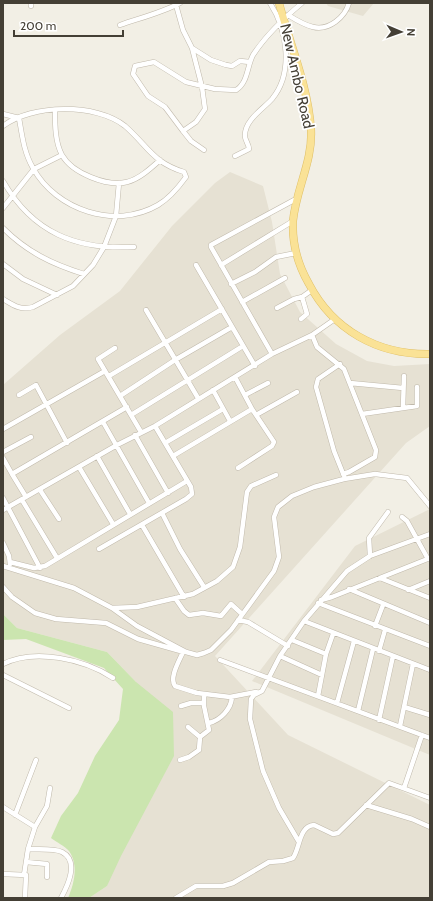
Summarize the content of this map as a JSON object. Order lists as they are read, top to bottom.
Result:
{
  "streets": {
    "main road": ["New Ambo Road"]
  },
  "scale_bar": "200 m",
  "north": "right"
}
